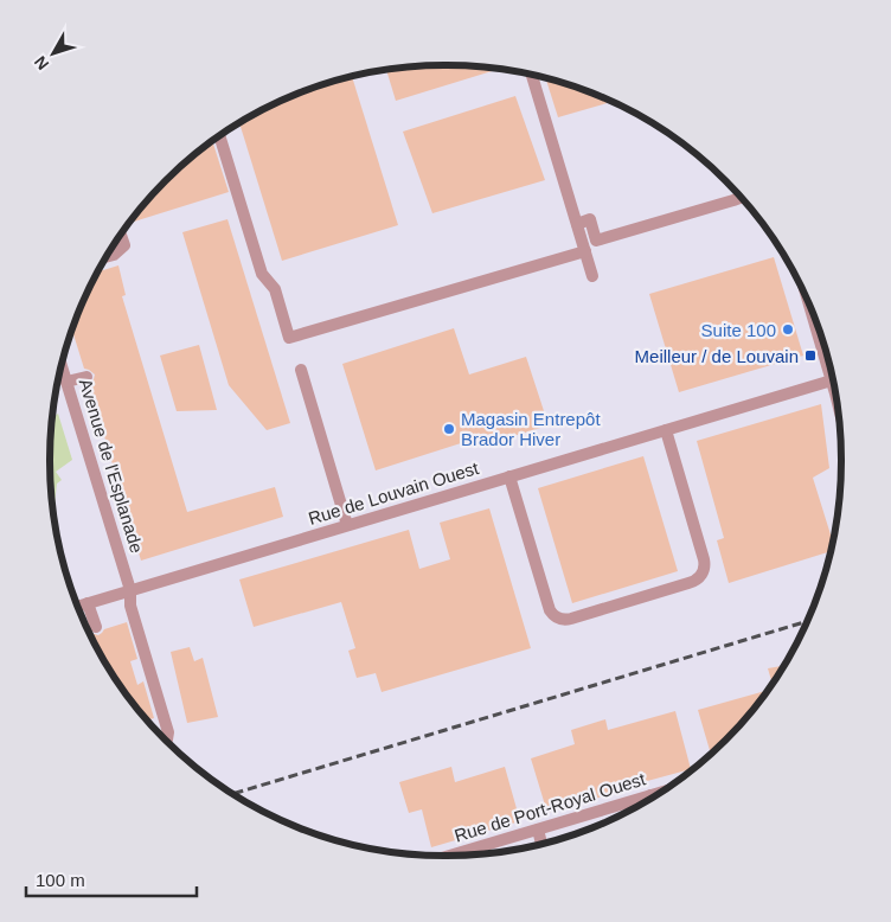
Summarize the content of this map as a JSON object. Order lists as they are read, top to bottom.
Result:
{
  "streets": {
    "street": ["Avenue de l'Esplanade", "Rue de Louvain Ouest", "Rue de Port-Royal Ouest"]
  },
  "crossings": [
    ["Avenue de l'Esplanade", "Rue de Louvain Ouest"]
  ],
  "places": {
    "other": ["Suite 100", "Magasin Entrepôt Brador Hiver"],
    "transit": ["Meilleur / de Louvain"]
  },
  "scale_bar": "100 m",
  "north": "bottom left"
}
